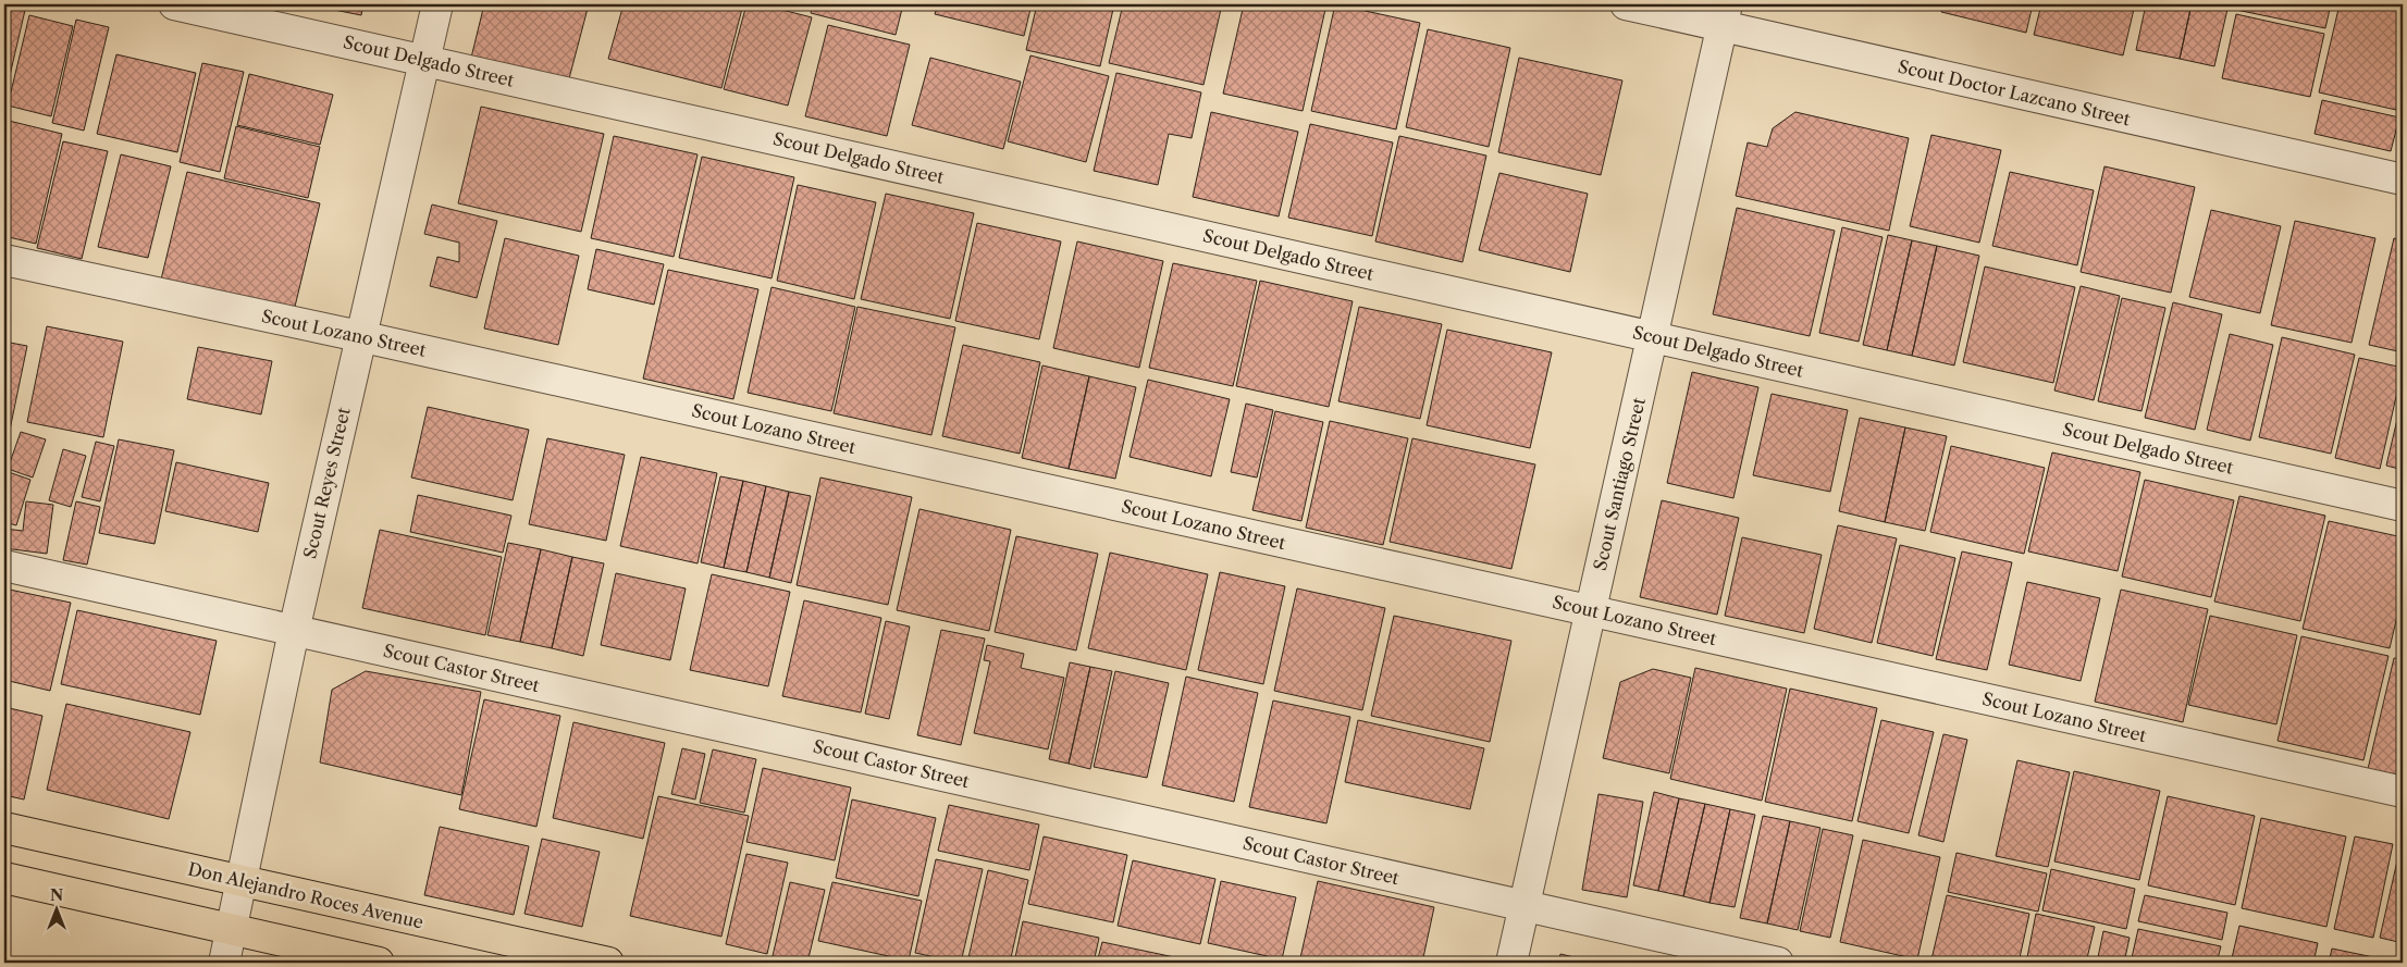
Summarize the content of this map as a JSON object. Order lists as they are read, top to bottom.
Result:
{
  "streets": {
    "main road": ["Don Alejandro Roces Avenue"],
    "street": [
      "Scout Delgado Street",
      "Scout Doctor Lazcano Street",
      "Scout Lozano Street",
      "Scout Reyes Street",
      "Scout Santiago Street",
      "Scout Castor Street"
    ]
  },
  "crossings": [
    ["Scout Delgado Street", "Scout Reyes Street"],
    ["Scout Delgado Street", "Scout Santiago Street"],
    ["Scout Doctor Lazcano Street", "Scout Santiago Street"],
    ["Scout Lozano Street", "Scout Reyes Street"],
    ["Scout Lozano Street", "Scout Santiago Street"],
    ["Scout Reyes Street", "Scout Castor Street"],
    ["Scout Reyes Street", "Don Alejandro Roces Avenue"],
    ["Scout Santiago Street", "Scout Castor Street"]
  ],
  "north": "top"
}
